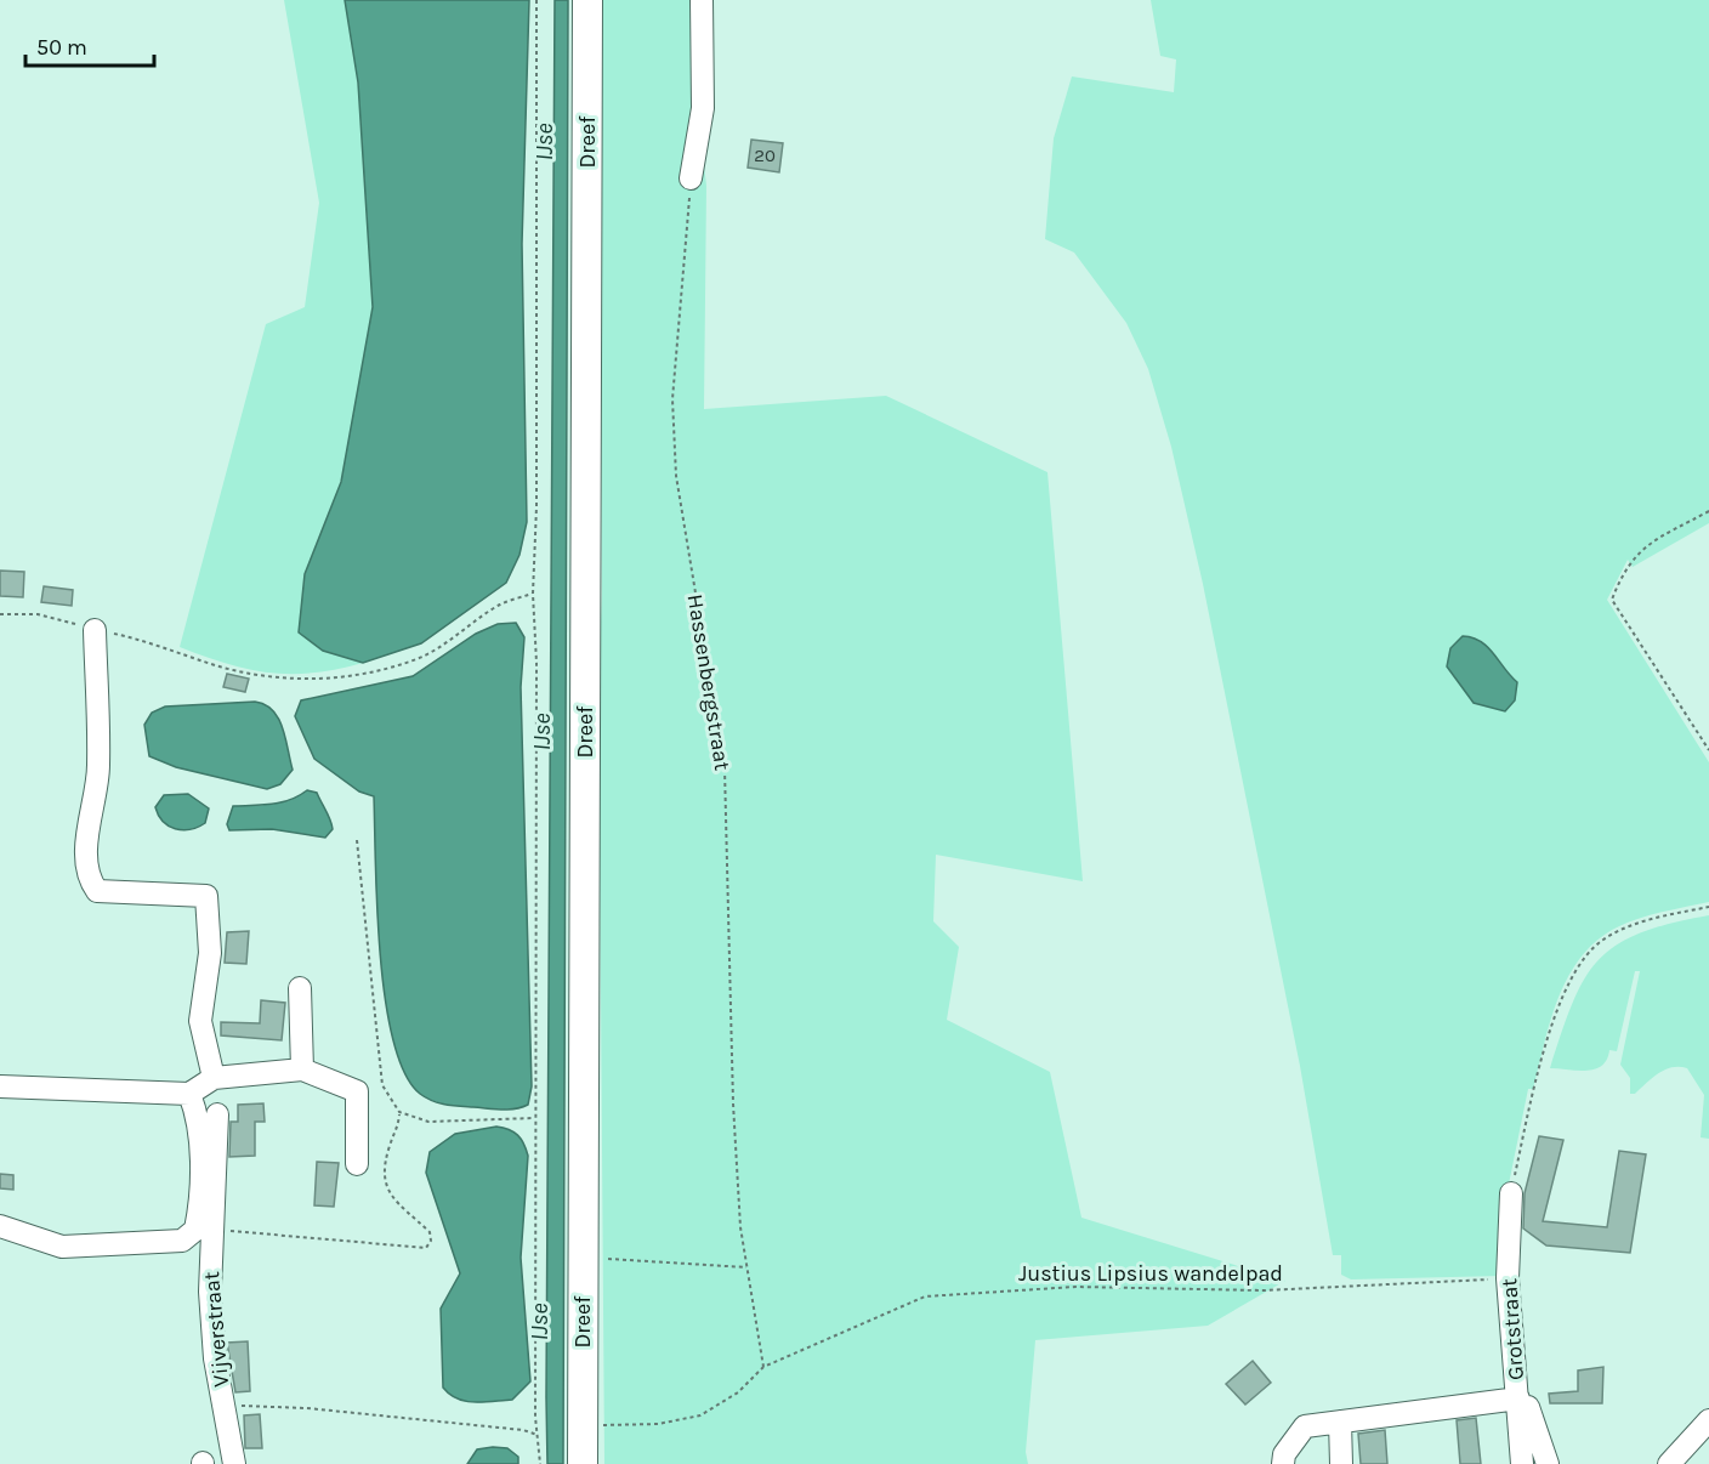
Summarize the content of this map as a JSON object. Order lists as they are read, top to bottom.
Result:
{
  "streets": {
    "main road": ["Dreef"],
    "street": ["Vijverstraat", "Grotstraat"],
    "path": ["Hassenbergstraat", "Justius Lipsius wandelpad"]
  },
  "crossings": [
    ["Hassenbergstraat", "Justius Lipsius wandelpad"],
    ["Justius Lipsius wandelpad", "Grotstraat"]
  ],
  "water": ["IJse"],
  "house_numbers": ["20"],
  "scale_bar": "50 m"
}
